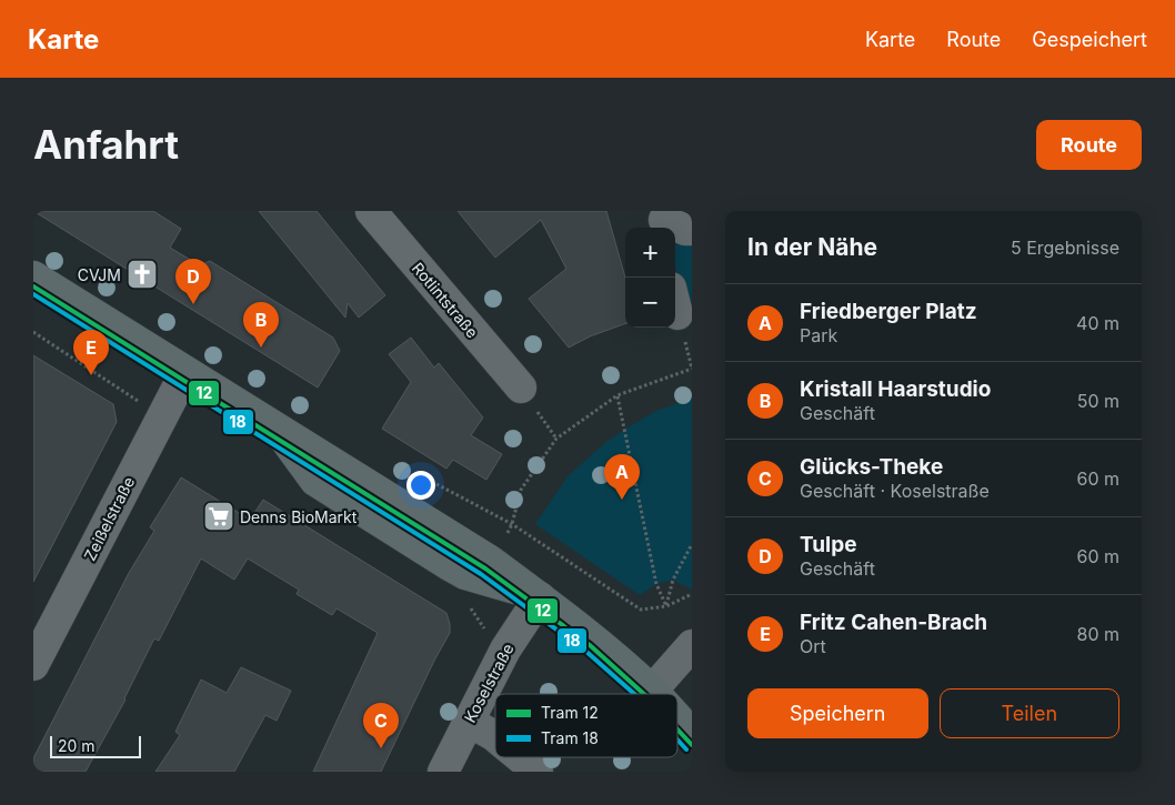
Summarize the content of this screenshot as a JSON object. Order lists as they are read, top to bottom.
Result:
{
  "streets": {
    "street": ["Rotlintstraße", "Zeißelstraße", "Koselstraße"]
  },
  "places": {
    "church": ["CVJM"],
    "supermarket": ["Denns BioMarkt"]
  },
  "lines": ["tram line 12", "tram line 18"],
  "legend": ["Tram 12", "Tram 18"],
  "scale_bar": "20 m",
  "page": {
    "header": "Karte",
    "nav": ["Karte", "Route", "Gespeichert"],
    "buttons": [
      "Route",
      ["Speichern", "Teilen"]
    ],
    "title": "Anfahrt",
    "heading": ["In der Nähe", "5 Ergebnisse"],
    "map_buttons": ["+", "−"],
    "pins": [
      "D",
      "B",
      "E",
      "A",
      "C"
    ],
    "list": [
      {
        "mark": "A",
        "name": "Friedberger Platz",
        "note": "Park",
        "value": "40 m"
      },
      {
        "mark": "B",
        "name": "Kristall Haarstudio",
        "note": "Geschäft",
        "value": "50 m"
      },
      {
        "mark": "C",
        "name": "Glücks-Theke",
        "note": "Geschäft · Koselstraße",
        "value": "60 m"
      },
      {
        "mark": "D",
        "name": "Tulpe",
        "note": "Geschäft",
        "value": "60 m"
      },
      {
        "mark": "E",
        "name": "Fritz Cahen-Brach",
        "note": "Ort",
        "value": "80 m"
      }
    ],
    "scale": "20 m"
  }
}
